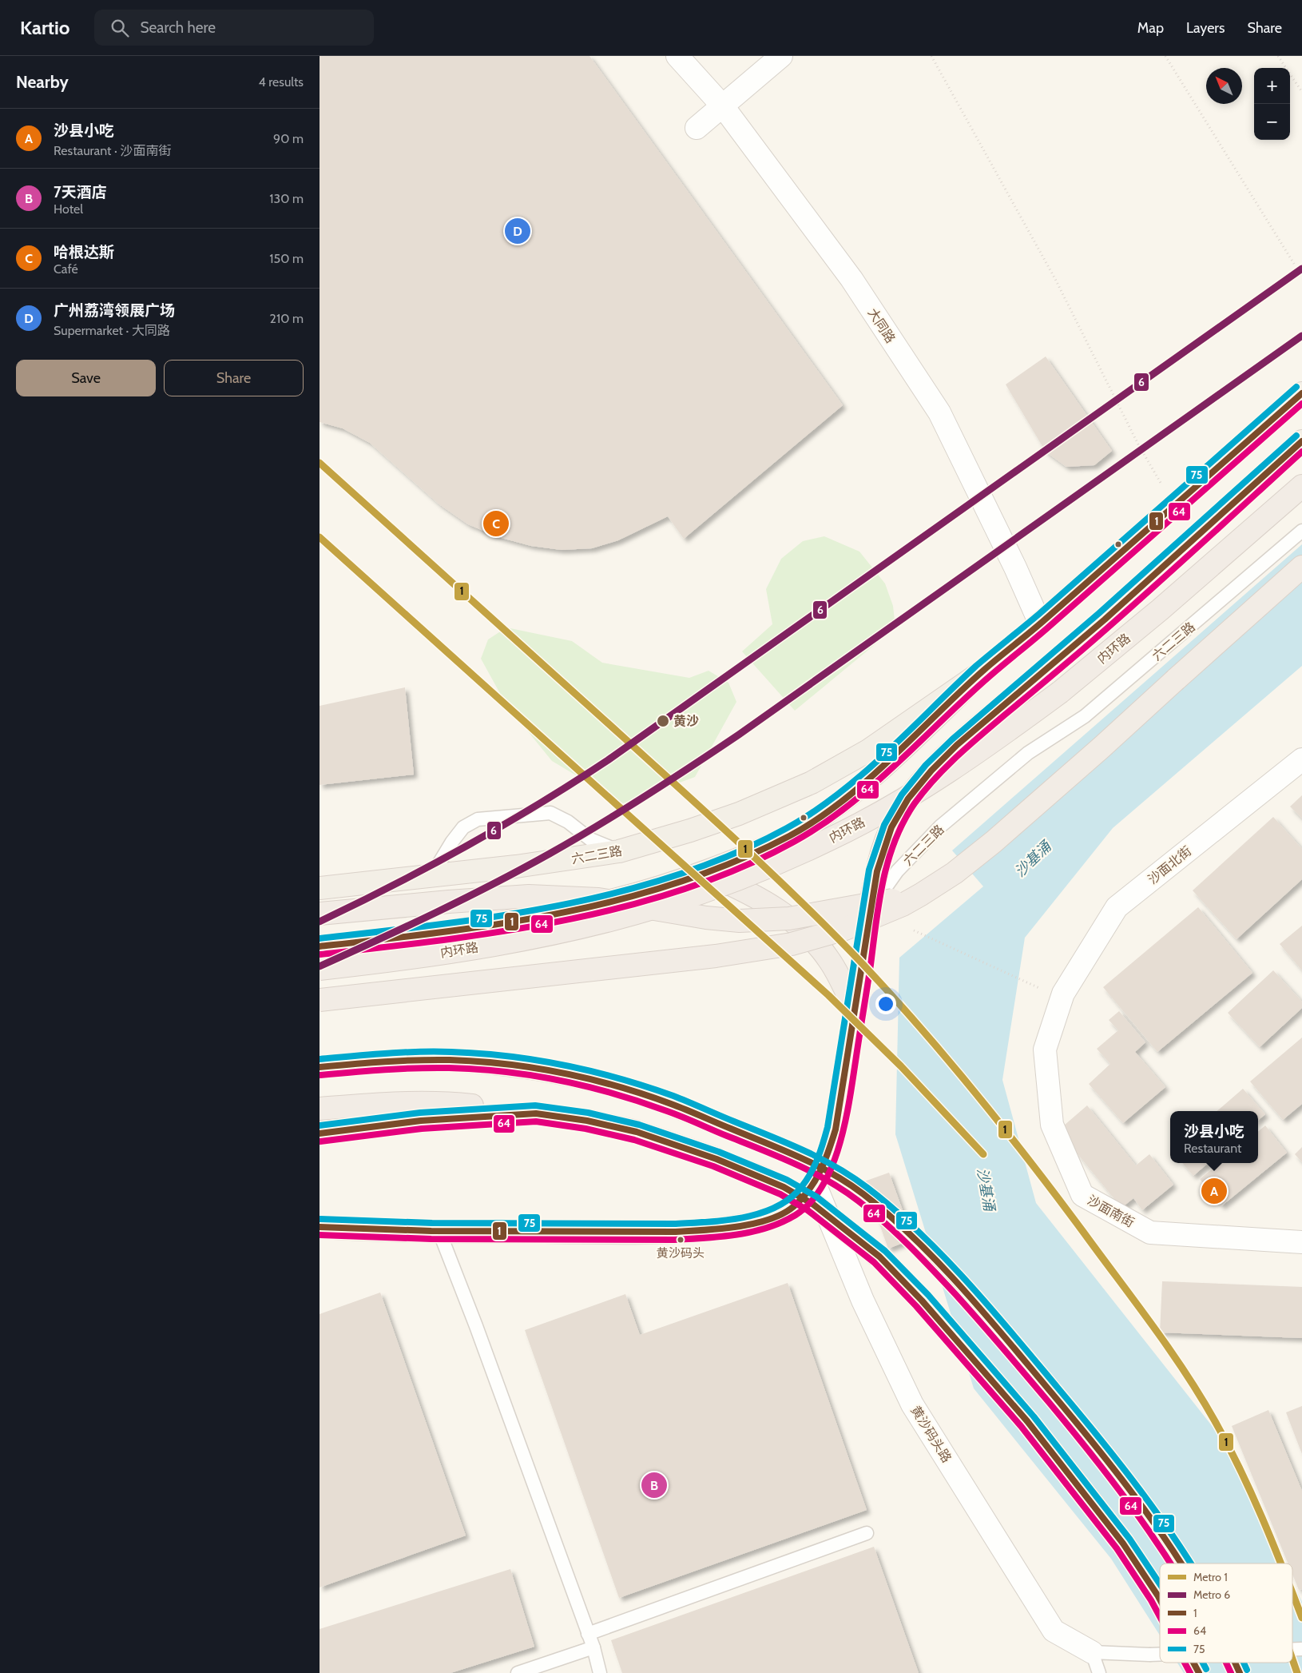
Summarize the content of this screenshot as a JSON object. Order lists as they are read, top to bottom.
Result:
{
  "streets": {
    "highway": ["内环路"],
    "main road": ["六二三路"],
    "street": [
      "大同路",
      "沙面北街",
      "沙面南街",
      "黄沙码头路"
    ]
  },
  "crossings": [
    ["大同路", "六二三路"],
    ["沙面北街", "沙面南街"]
  ],
  "water": ["沙基涌"],
  "places": ["黄沙", "黄沙码头"],
  "lines": [
    "metro line 6",
    "transit line 75",
    "transit line 1",
    "transit line 64",
    "metro line 1"
  ],
  "legend": [
    "Metro 1",
    "Metro 6",
    "1",
    "64",
    "75"
  ],
  "north": "top left",
  "page": {
    "header": "Kartio",
    "search": "Search here",
    "nav": ["Map", "Layers", "Share"],
    "heading": ["Nearby", "4 results"],
    "map_buttons": ["+", "−"],
    "list": [
      {
        "mark": "A",
        "name": "沙县小吃",
        "note": "Restaurant · 沙面南街",
        "value": "90 m"
      },
      {
        "mark": "B",
        "name": "7天酒店",
        "note": "Hotel",
        "value": "130 m"
      },
      {
        "mark": "C",
        "name": "哈根达斯",
        "note": "Café",
        "value": "150 m"
      },
      {
        "mark": "D",
        "name": "广州荔湾领展广场",
        "note": "Supermarket · 大同路",
        "value": "210 m"
      }
    ],
    "pins": [
      "D",
      "C",
      "A",
      "B"
    ],
    "buttons": ["Save", "Share"],
    "popup": ["沙县小吃", "Restaurant"]
  }
}
